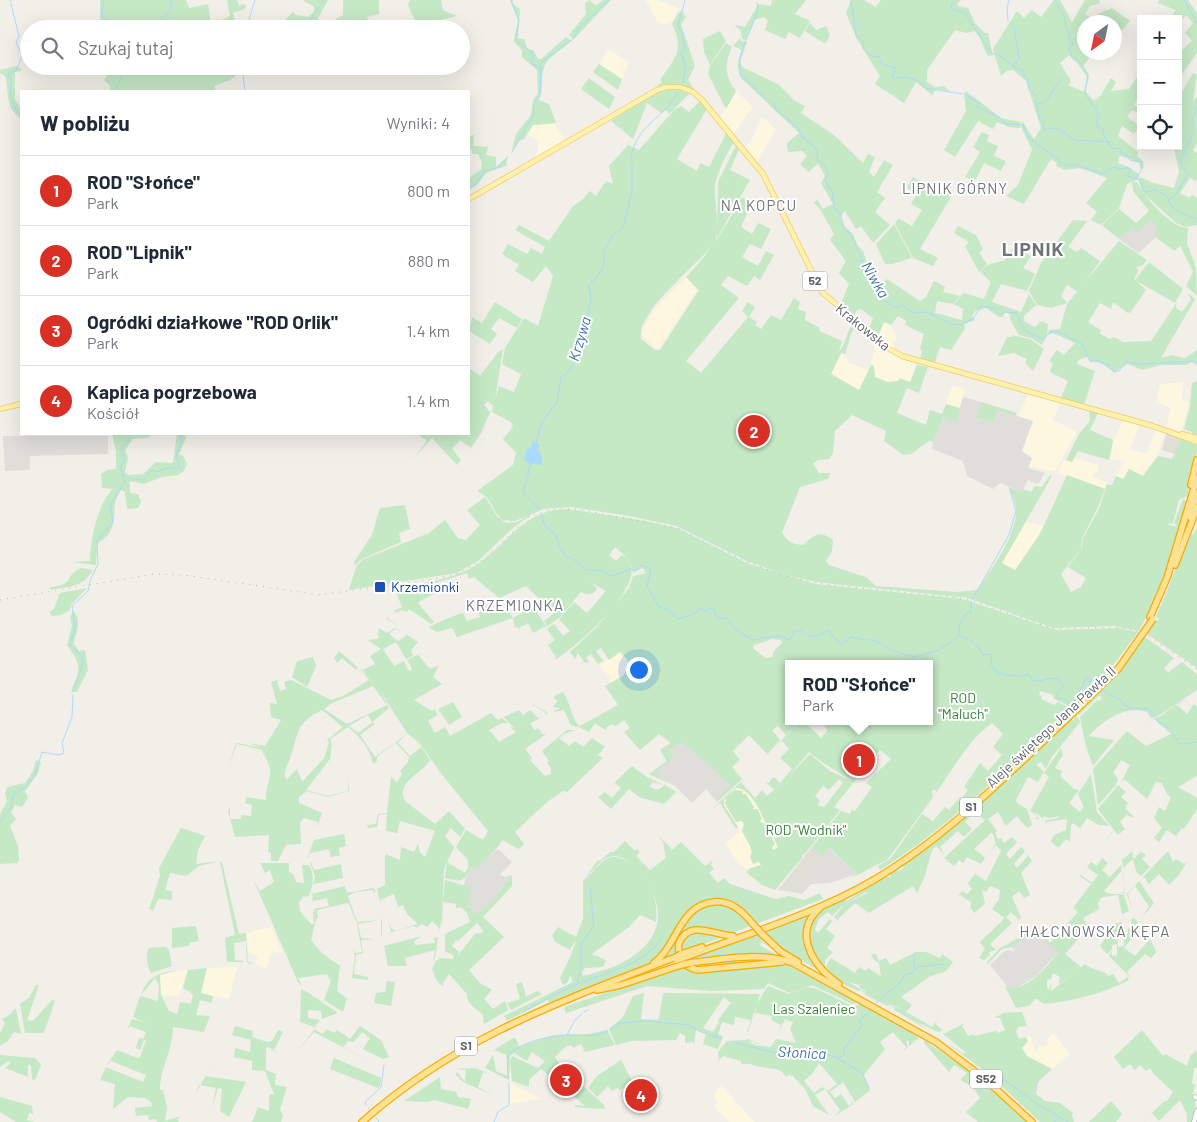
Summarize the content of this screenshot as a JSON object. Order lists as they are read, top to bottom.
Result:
{
  "streets": {
    "highway": ["Aleje świętego Jana Pawła II", "S1", "S52"],
    "main road": ["52", "Krakowska"]
  },
  "crossings": [
    ["Aleje świętego Jana Pawła II", "S1"],
    ["S1", "S52"]
  ],
  "districts": [
    "LIPNIK GÓRNY",
    "NA KOPCU",
    "LIPNIK",
    "KRZEMIONKA",
    "HAŁCNOWSKA KĘPA"
  ],
  "water": ["Niwka", "Krzywa", "Słonica"],
  "parks": ["ROD \"Maluch\"", "ROD \"Wodnik\"", "Las Szaleniec"],
  "places": {
    "transit": ["Krzemionki"]
  },
  "north": "bottom left",
  "page": {
    "map_buttons": ["+", "−"],
    "search": "Szukaj tutaj",
    "heading": ["W pobliżu", "Wyniki: 4"],
    "list": [
      {
        "mark": "1",
        "name": "ROD \"Słońce\"",
        "note": "Park",
        "value": "800 m"
      },
      {
        "mark": "2",
        "name": "ROD \"Lipnik\"",
        "note": "Park",
        "value": "880 m"
      },
      {
        "mark": "3",
        "name": "Ogródki działkowe \"ROD Orlik\"",
        "note": "Park",
        "value": "1.4 km"
      },
      {
        "mark": "4",
        "name": "Kaplica pogrzebowa",
        "note": "Kościół",
        "value": "1.4 km"
      }
    ],
    "pins": [
      "2",
      "1",
      "3",
      "4"
    ],
    "popup": ["ROD \"Słońce\"", "Park"]
  }
}
